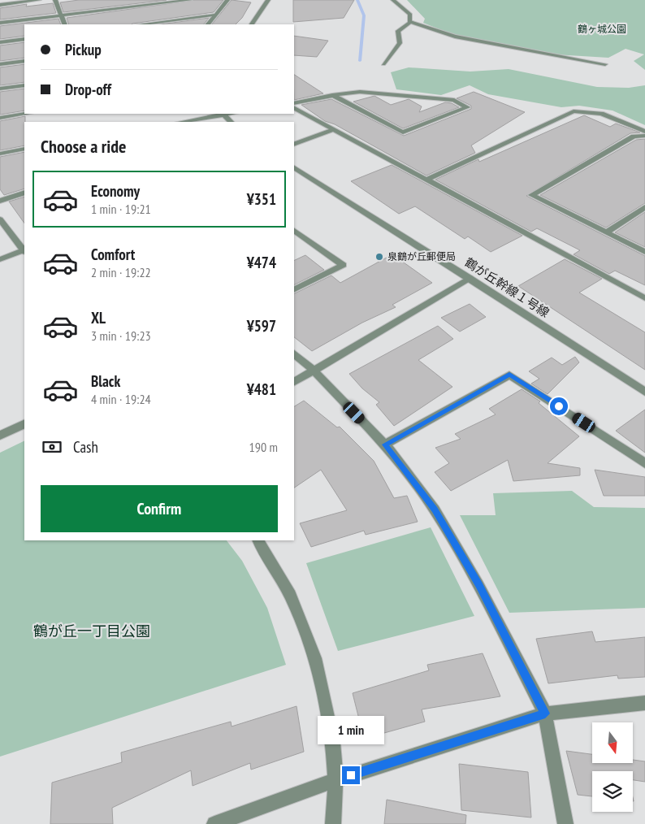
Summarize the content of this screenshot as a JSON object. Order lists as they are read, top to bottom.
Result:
{
  "streets": {
    "street": ["鶴が丘幹線１号線"]
  },
  "parks": ["鶴ヶ城公園", "鶴が丘一丁目公園"],
  "places": ["泉鶴が丘郵便局"],
  "north": "bottom",
  "page": {
    "banner": ["Pickup", "Drop-off"],
    "heading": "Choose a ride",
    "list": [
      {
        "name": "Economy",
        "note": "1 min · 19:21",
        "value": "¥351"
      },
      {
        "name": "Comfort",
        "note": "2 min · 19:22",
        "value": "¥474"
      },
      {
        "name": "XL",
        "note": "3 min · 19:23",
        "value": "¥597"
      },
      {
        "name": "Black",
        "note": "4 min · 19:24",
        "value": "¥481"
      }
    ],
    "pay": ["Cash", "190 m"],
    "buttons": "Confirm",
    "bubble": "1 min"
  }
}
